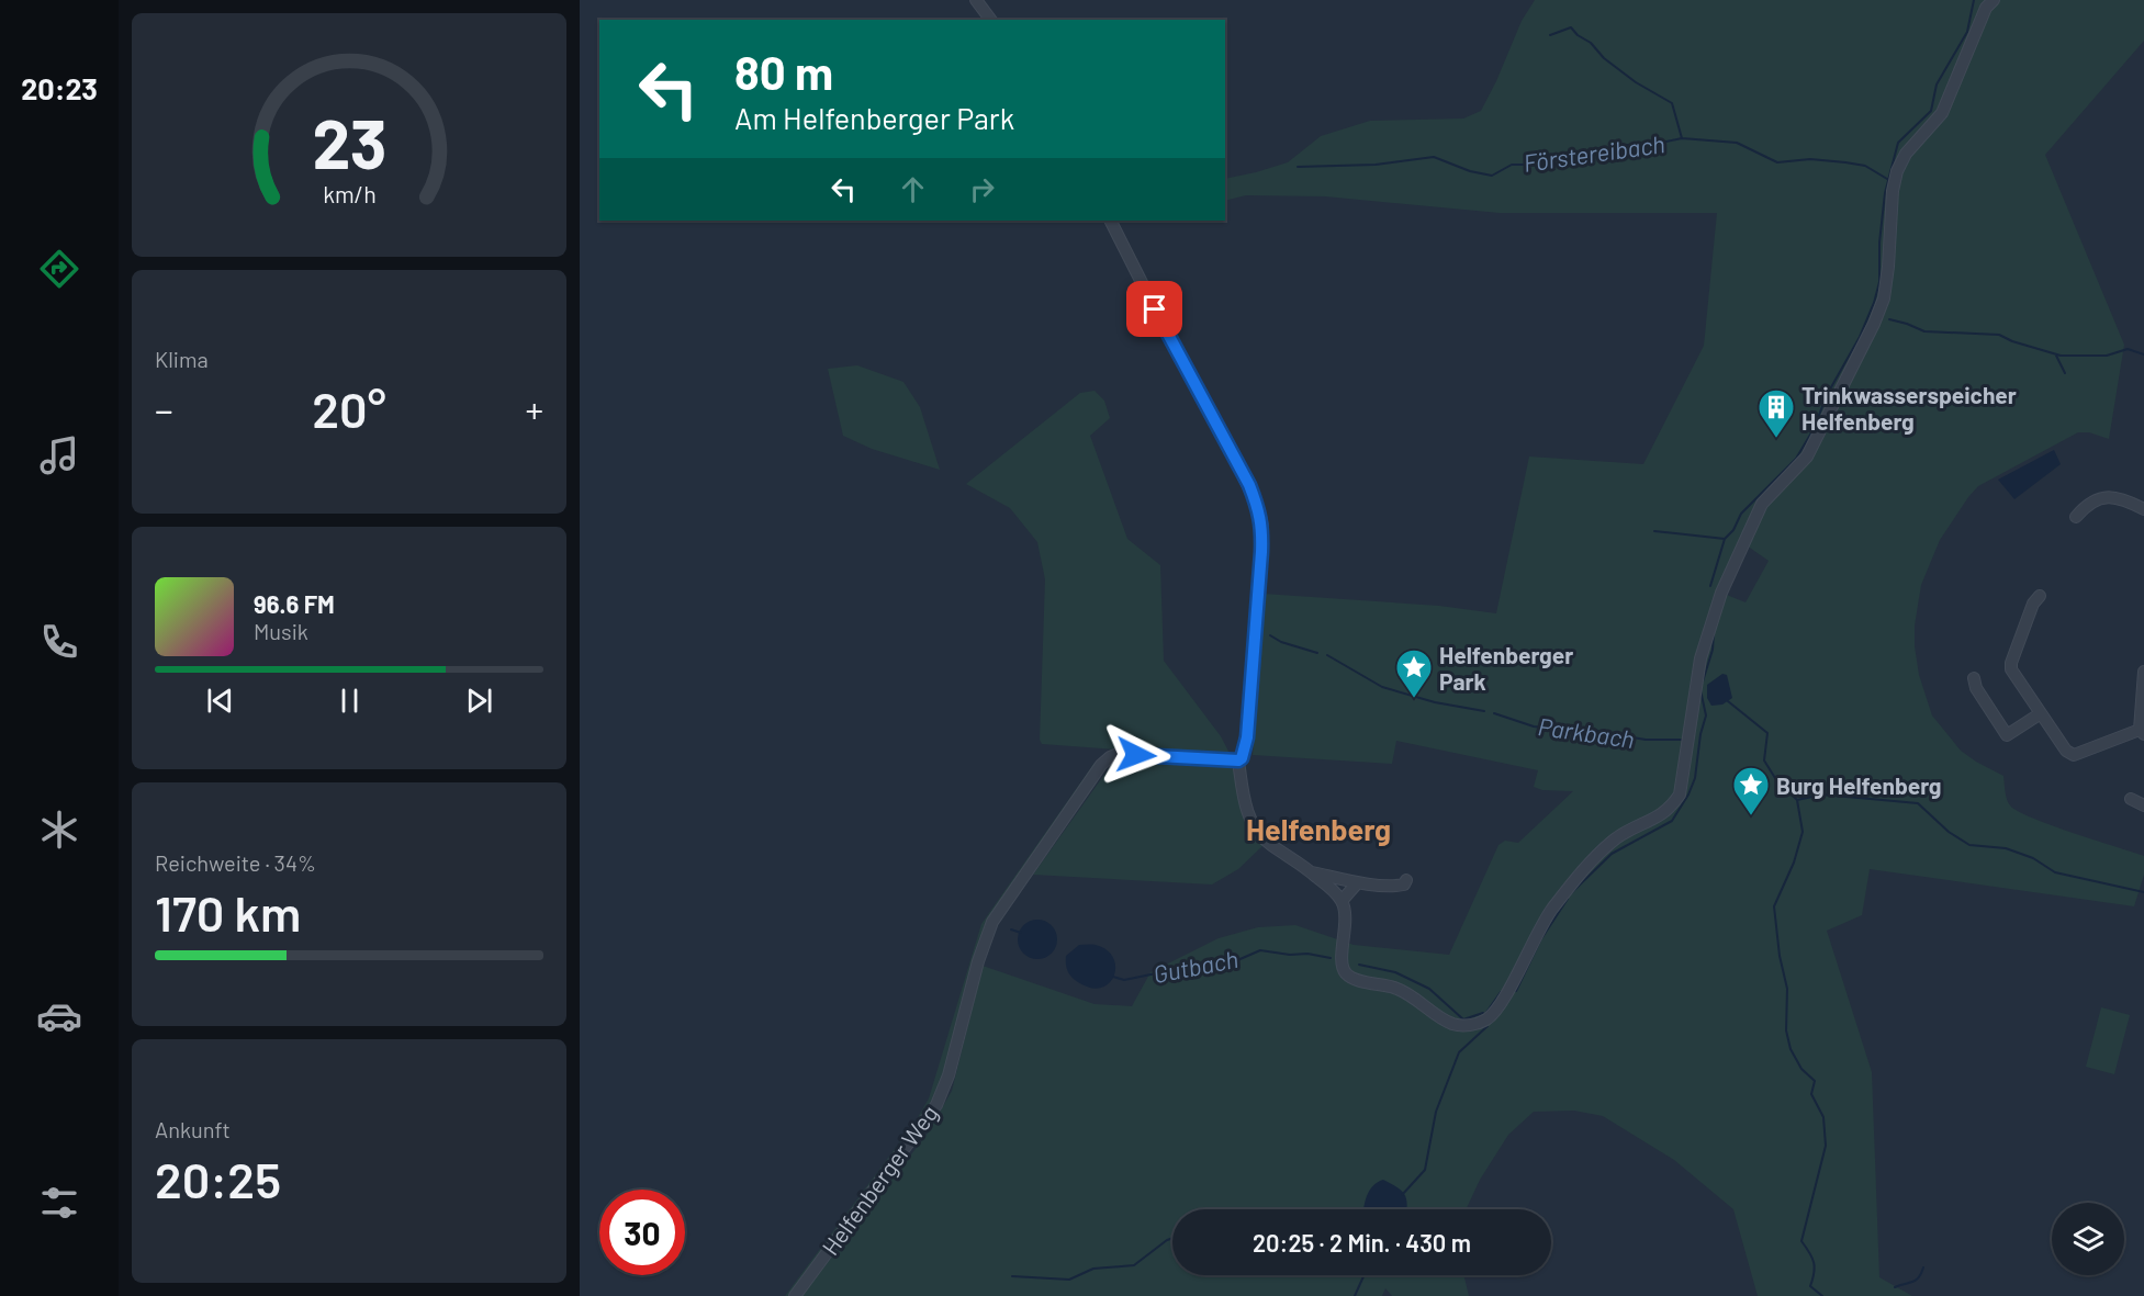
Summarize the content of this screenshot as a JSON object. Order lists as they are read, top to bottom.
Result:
{
  "streets": {
    "street": ["Helfenberger Weg"]
  },
  "districts": ["Helfenberg"],
  "water": ["Förstereibach", "Parkbach", "Gutbach"],
  "places": {
    "building": ["Trinkwasserspeicher Helfenberg"],
    "place": ["Helfenberger Park", "Burg Helfenberg"]
  },
  "page": {
    "tabs": "20:23",
    "turn": ["80 m", "Am Helfenberger Park"],
    "tile": [
      "Klima",
      ["Reichweite · 34%", "170 km"],
      ["Ankunft", "20:25"]
    ],
    "heat": ["−", "20°", "+"],
    "song": ["96.6 FM", "Musik"],
    "limit": "30",
    "trip": "20:25 · 2 Min. · 430 m",
    "gauge": ["23", "km/h"]
  }
}
